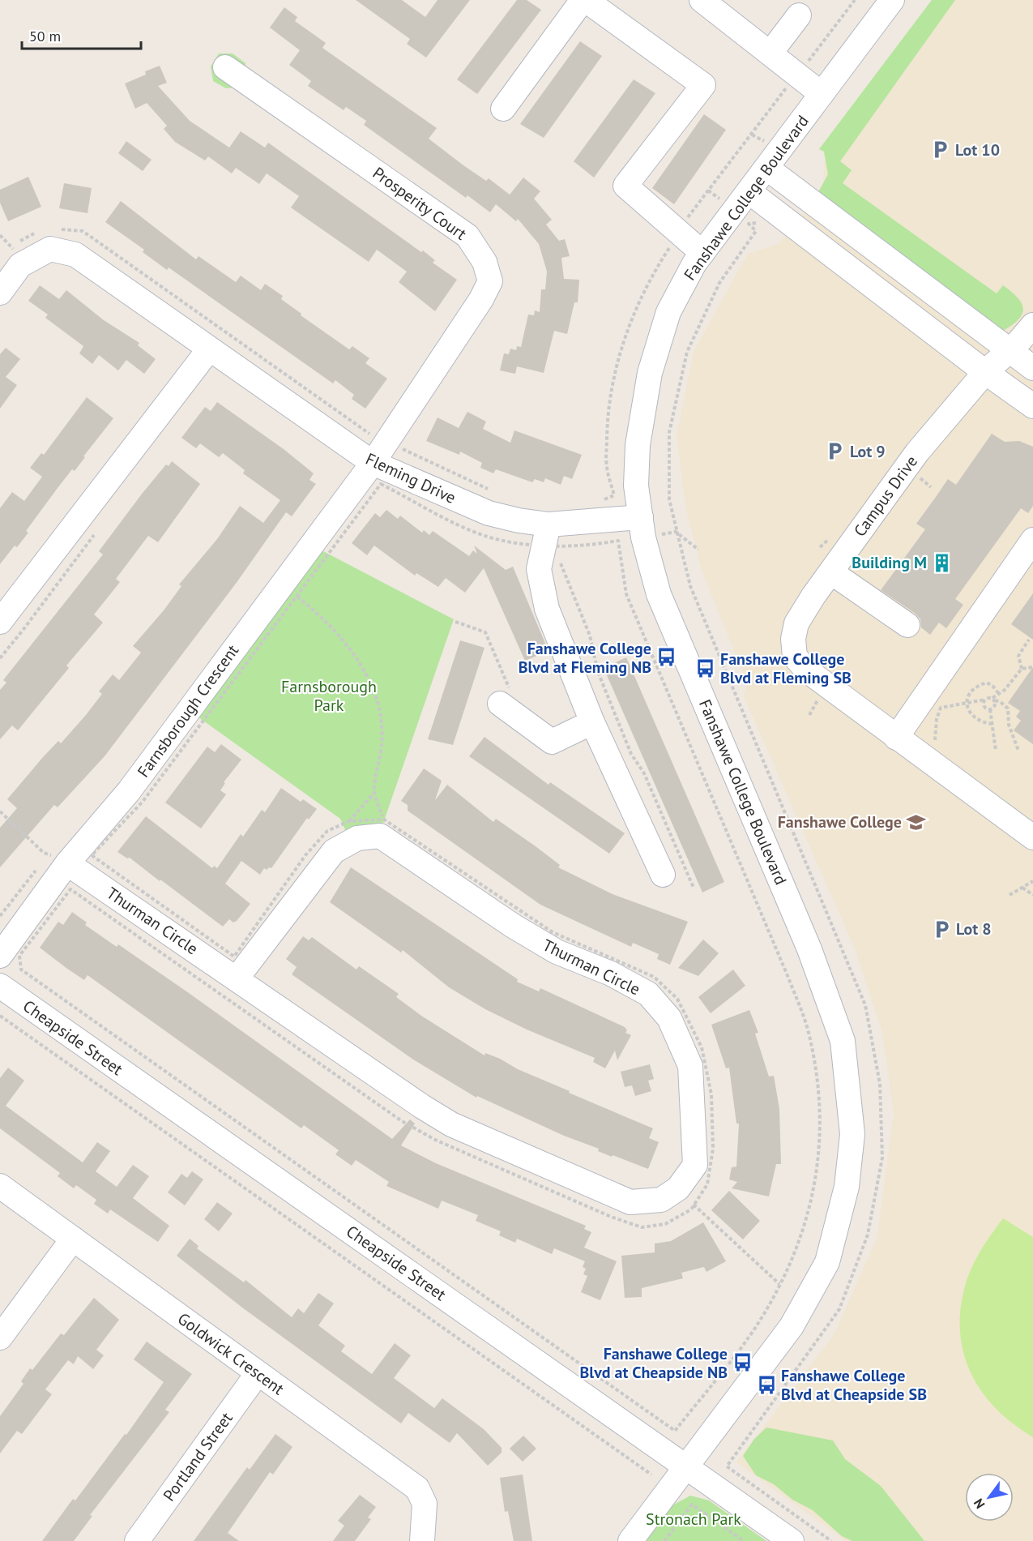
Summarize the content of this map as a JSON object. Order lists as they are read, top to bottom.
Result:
{
  "streets": {
    "street": [
      "Fanshawe College Boulevard",
      "Prosperity Court",
      "Fleming Drive",
      "Campus Drive",
      "Farnsborough Crescent",
      "Thurman Circle",
      "Cheapside Street",
      "Goldwick Crescent",
      "Portland Street"
    ]
  },
  "crossings": [
    ["Fanshawe College Boulevard", "Fleming Drive"],
    ["Fanshawe College Boulevard", "Cheapside Street"],
    ["Prosperity Court", "Fleming Drive"],
    ["Prosperity Court", "Farnsborough Crescent"],
    ["Fleming Drive", "Farnsborough Crescent"],
    ["Farnsborough Crescent", "Thurman Circle"],
    ["Goldwick Crescent", "Portland Street"]
  ],
  "parks": ["Farnsborough Park", "Stronach Park"],
  "places": {
    "parking": ["Lot 10", "Lot 9", "Lot 8"],
    "building": ["Building M"],
    "bus stop": [
      "Fanshawe College Blvd at Fleming NB",
      "Fanshawe College Blvd at Fleming SB",
      "Fanshawe College Blvd at Cheapside NB",
      "Fanshawe College Blvd at Cheapside SB"
    ],
    "school or university": ["Fanshawe College"]
  },
  "scale_bar": "50 m",
  "north": "bottom left"
}
